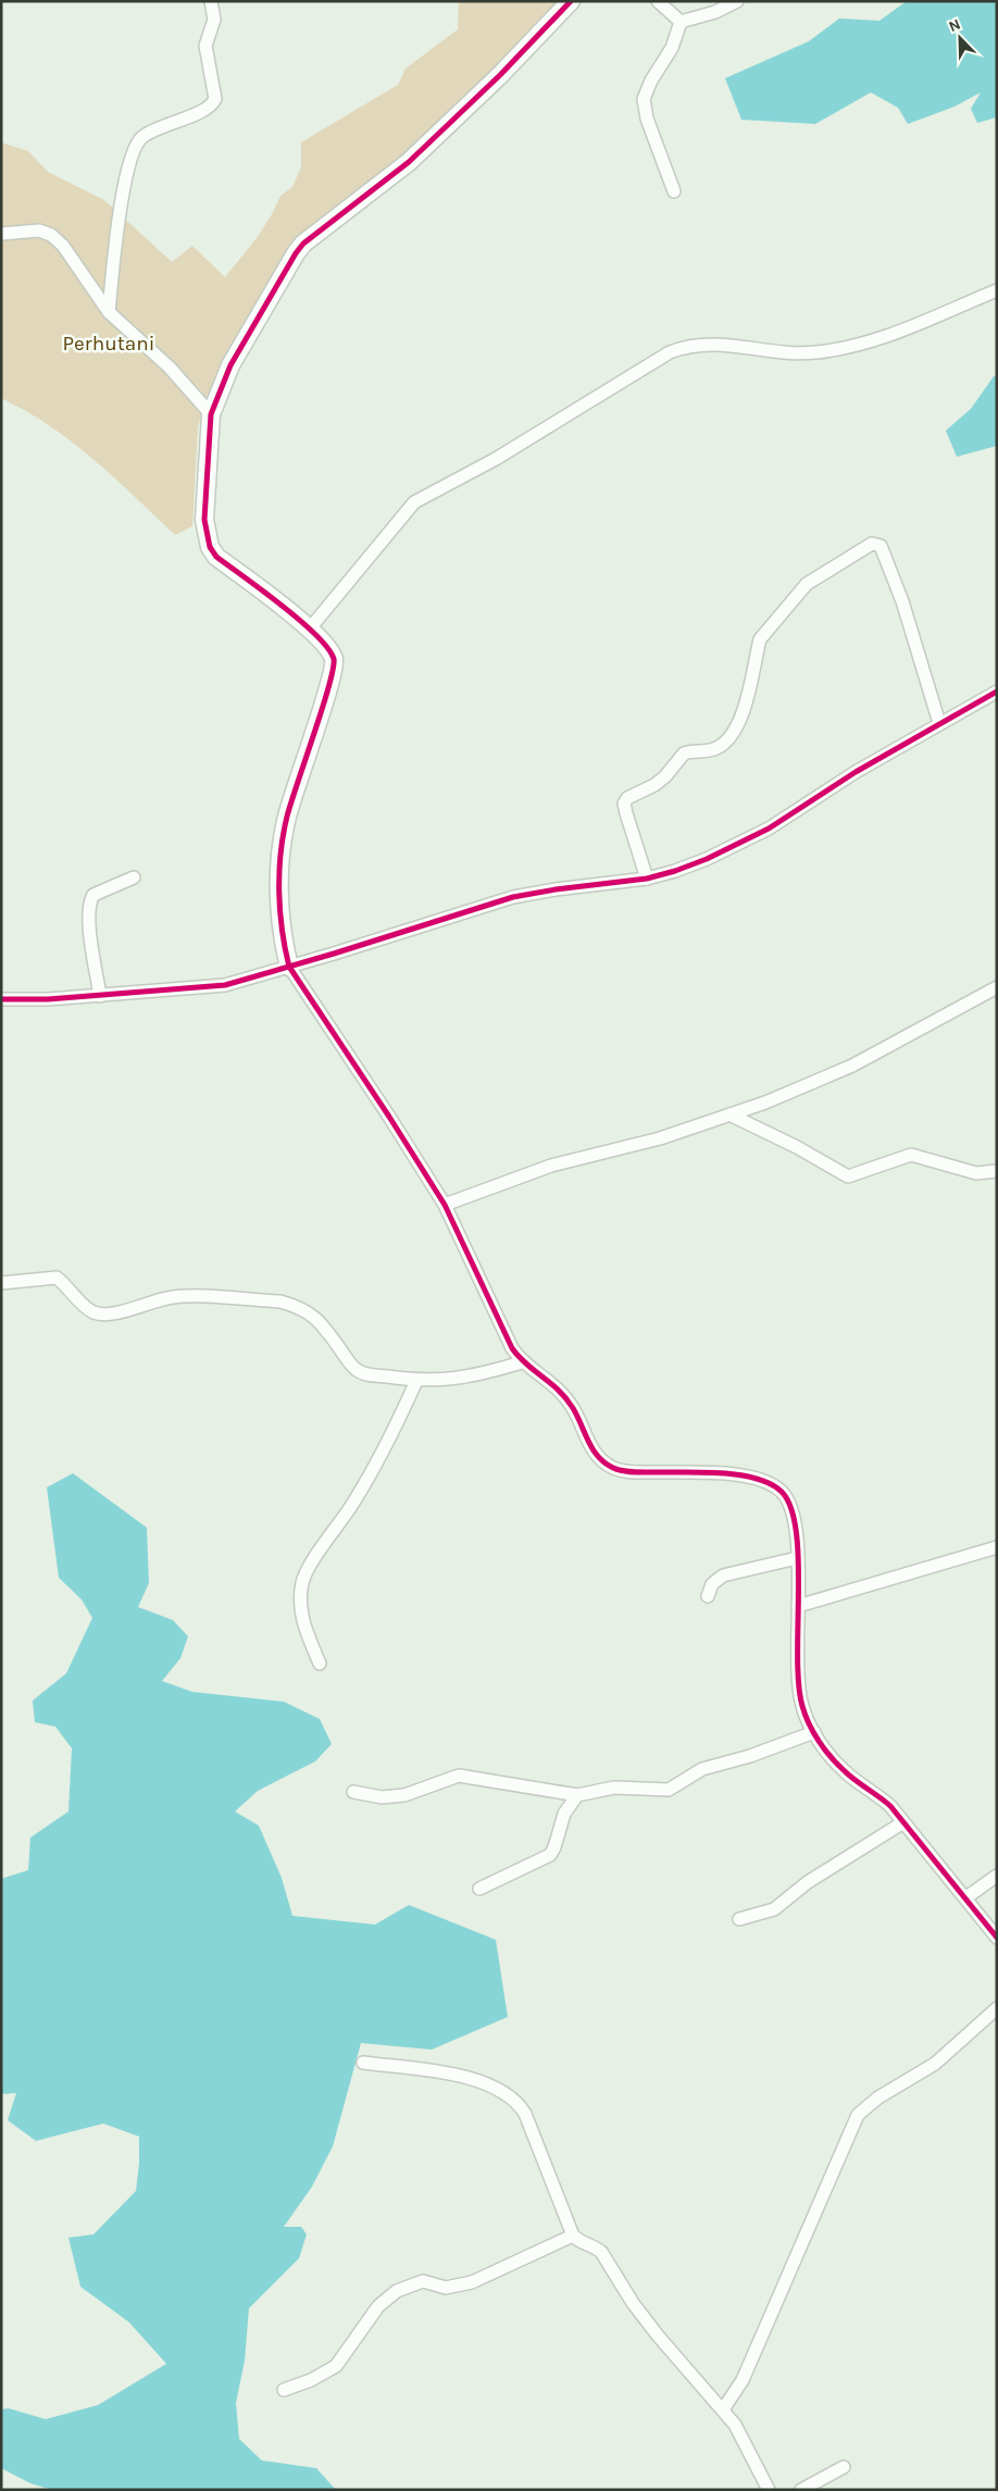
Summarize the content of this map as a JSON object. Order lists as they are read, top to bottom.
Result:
{
  "parks": ["Perhutani"],
  "north": "top left"
}
